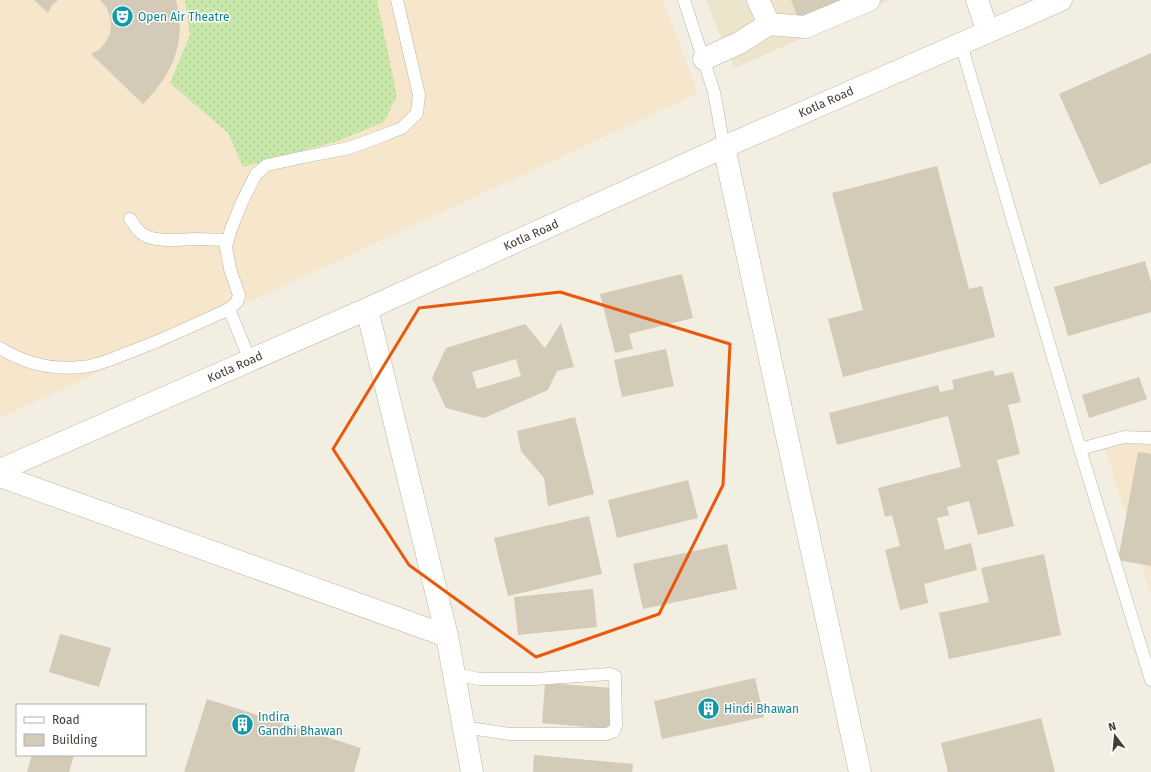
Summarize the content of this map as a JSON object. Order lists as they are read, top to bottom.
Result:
{
  "streets": {
    "street": ["Kotla Road"]
  },
  "places": {
    "theatre": ["Open Air Theatre"],
    "building": ["Hindi Bhawan", "Indira Gandhi Bhawan"]
  },
  "legend": ["Road", "Building"],
  "north": "top"
}
